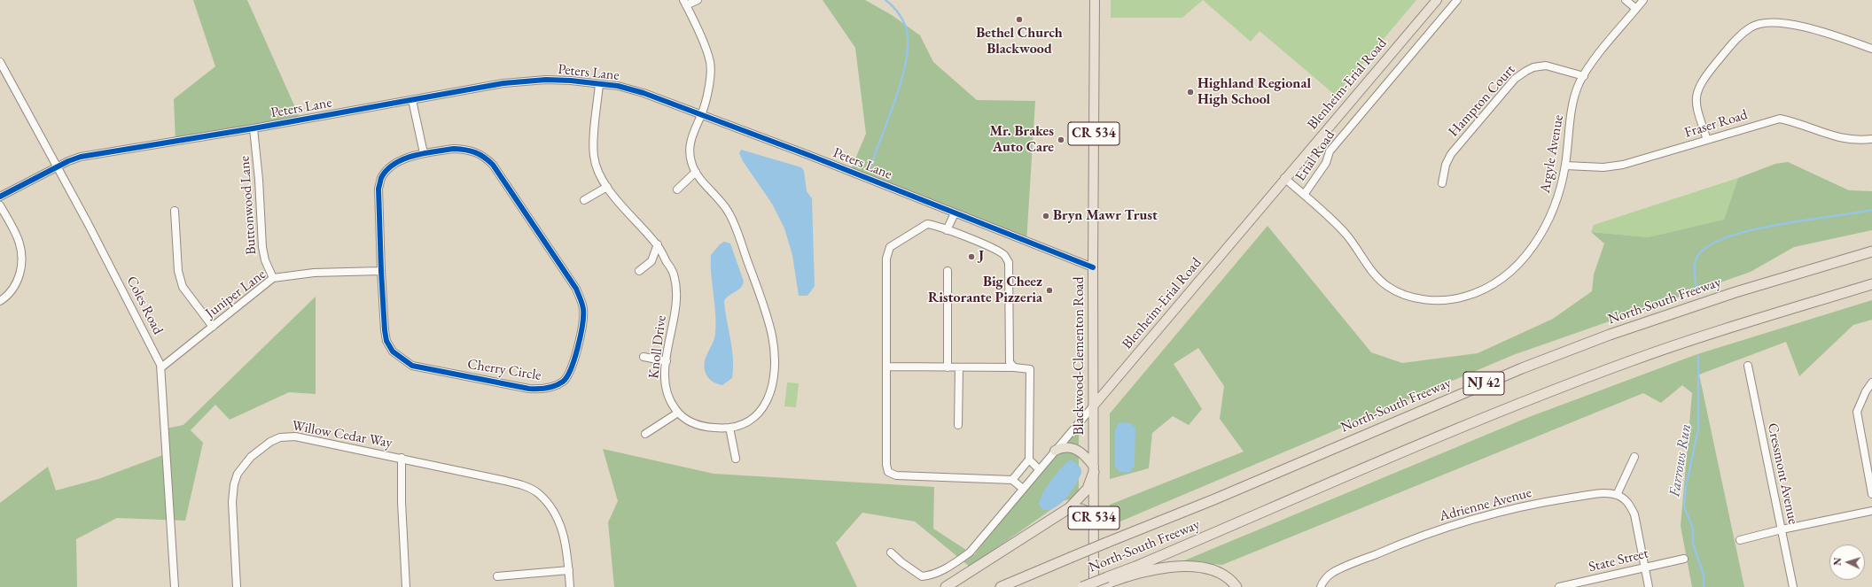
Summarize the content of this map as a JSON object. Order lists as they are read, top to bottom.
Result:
{
  "streets": {
    "highway": ["North-South Freeway", "NJ 42"],
    "main road": ["Blenheim-Erial Road", "CR 534", "Blackwood-Clementon Road"],
    "street": [
      "Peters Lane",
      "Hampton Court",
      "Fraser Road",
      "Argyle Avenue",
      "Erial Road",
      "Buttonwood Lane",
      "Juniper Lane",
      "Coles Road",
      "Knoll Drive",
      "Cherry Circle",
      "Willow Cedar Way",
      "Cressmont Avenue",
      "Adrienne Avenue",
      "State Street"
    ]
  },
  "crossings": [
    ["Peters Lane", "Buttonwood Lane"],
    ["Peters Lane", "Coles Road"],
    ["Peters Lane", "Knoll Drive"],
    ["Peters Lane", "Blackwood-Clementon Road"],
    ["Blenheim-Erial Road", "Argyle Avenue"],
    ["Blenheim-Erial Road", "Blackwood-Clementon Road"],
    ["Hampton Court", "Argyle Avenue"],
    ["Fraser Road", "Argyle Avenue"],
    ["Argyle Avenue", "Erial Road"],
    ["Buttonwood Lane", "Juniper Lane"],
    ["Juniper Lane", "Coles Road"],
    ["Juniper Lane", "Cherry Circle"]
  ],
  "water": ["Farrows Run"],
  "places": [
    "Bethel Church Blackwood",
    "Highland Regional High School",
    "Mr. Brakes Auto Care",
    "Bryn Mawr Trust",
    "J",
    "Big Cheez Ristorante Pizzeria"
  ],
  "north": "left"
}
